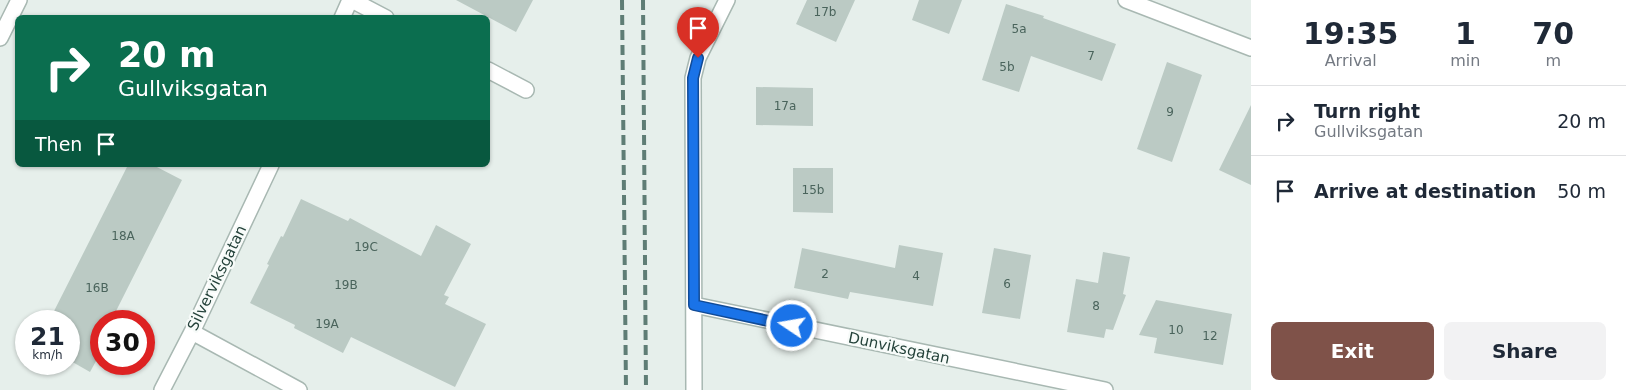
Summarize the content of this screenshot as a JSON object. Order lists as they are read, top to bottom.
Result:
{
  "streets": {
    "street": ["Silverviksgatan", "Dunviksgatan"]
  },
  "house_numbers": [
    "17b",
    "5a",
    "7",
    "5b",
    "17a",
    "9",
    "15b",
    "18A",
    "19C",
    "2",
    "4",
    "6",
    "19B",
    "16B",
    "8",
    "19A",
    "10",
    "12"
  ],
  "page": {
    "eta": [
      "19:35",
      "Arrival",
      "1",
      "min",
      "70",
      "m"
    ],
    "turn": ["20 m", "Gullviksgatan"],
    "list": [
      {
        "name": "Turn right",
        "note": "Gullviksgatan",
        "value": "20 m"
      },
      {
        "name": "Arrive at destination",
        "value": "50 m"
      }
    ],
    "then": "Then",
    "speed": "21 km/h",
    "limit": "30",
    "buttons": ["Exit", "Share"]
  }
}
